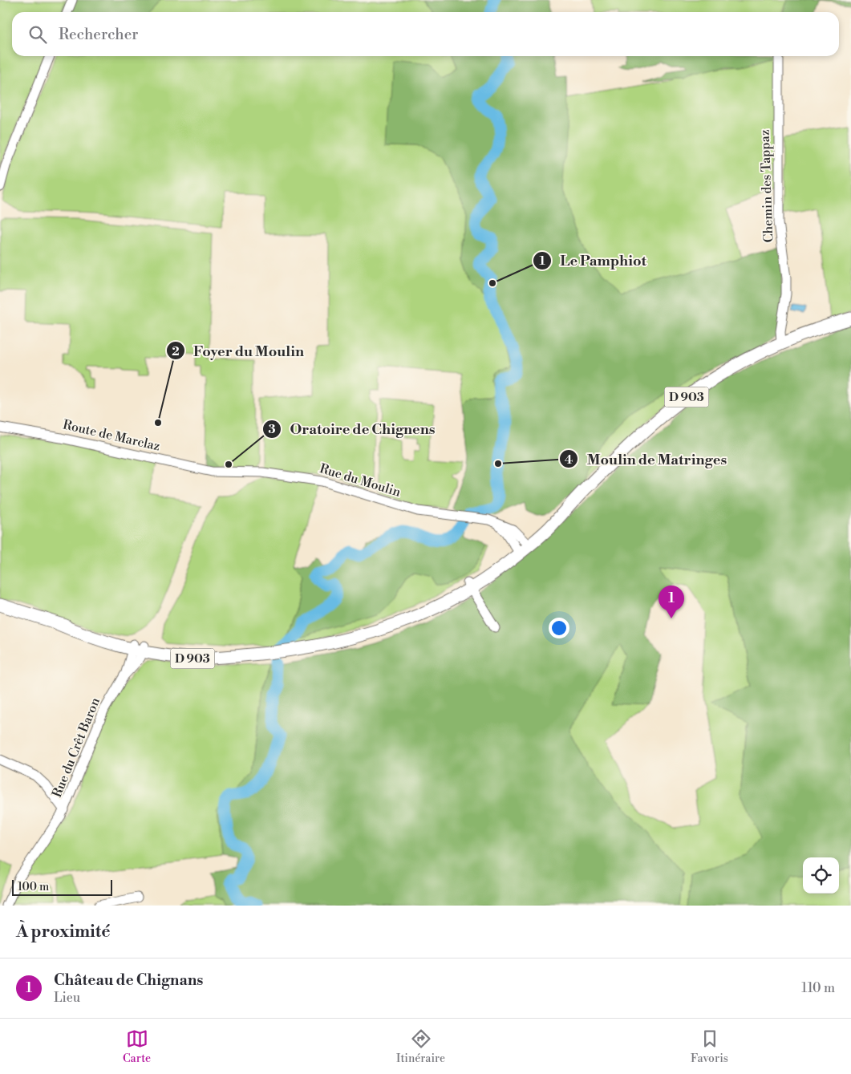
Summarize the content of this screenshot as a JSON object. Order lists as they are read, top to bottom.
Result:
{
  "streets": {
    "main road": ["D 903"],
    "street": [
      "Chemin des Tappaz",
      "Route de Marclaz",
      "Rue du Moulin",
      "Rue du Crêt Baron"
    ]
  },
  "crossings": [
    ["Chemin des Tappaz", "D 903"],
    ["D 903", "Rue du Moulin"],
    ["D 903", "Rue du Crêt Baron"],
    ["Route de Marclaz", "Rue du Moulin"]
  ],
  "places": [
    "Le Pamphiot",
    "Foyer du Moulin",
    "Moulin de Matringes",
    "Oratoire de Chignens"
  ],
  "scale_bar": "100 m",
  "page": {
    "search": "Rechercher",
    "pins": "1",
    "scale": "100 m",
    "heading": "À proximité",
    "list": [
      {
        "mark": "1",
        "name": "Château de Chignans",
        "note": "Lieu",
        "value": "110 m"
      }
    ],
    "nav": ["Carte", "Itinéraire", "Favoris"]
  }
}
